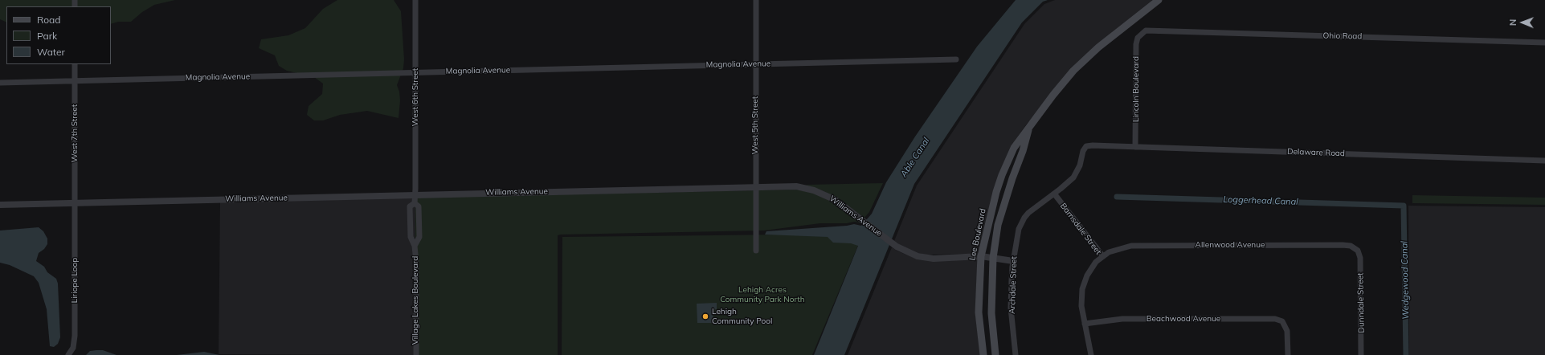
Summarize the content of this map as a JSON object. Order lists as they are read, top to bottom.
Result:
{
  "streets": {
    "main road": ["Lee Boulevard"],
    "street": [
      "Ohio Road",
      "Magnolia Avenue",
      "Lincoln Boulevard",
      "West 6th Street",
      "West 5th Street",
      "West 7th Street",
      "Delaware Road",
      "Williams Avenue",
      "Barnsdale Street",
      "Allenwood Avenue",
      "Liriope Loop",
      "Archdale Street",
      "Village Lakes Boulevard",
      "Dunndale Street",
      "Beachwood Avenue"
    ]
  },
  "crossings": [
    ["Ohio Road", "Lincoln Boulevard"],
    ["Magnolia Avenue", "West 6th Street"],
    ["Magnolia Avenue", "West 5th Street"],
    ["Magnolia Avenue", "West 7th Street"],
    ["Lincoln Boulevard", "Delaware Road"],
    ["West 6th Street", "Williams Avenue"],
    ["West 6th Street", "Village Lakes Boulevard"],
    ["West 5th Street", "Williams Avenue"],
    ["West 7th Street", "Williams Avenue"],
    ["West 7th Street", "Liriope Loop"],
    ["Delaware Road", "Archdale Street"],
    ["Williams Avenue", "Lee Boulevard"],
    ["Williams Avenue", "Liriope Loop"],
    ["Williams Avenue", "Archdale Street"],
    ["Williams Avenue", "Village Lakes Boulevard"],
    ["Barnsdale Street", "Allenwood Avenue"],
    ["Barnsdale Street", "Archdale Street"],
    ["Barnsdale Street", "Beachwood Avenue"],
    ["Allenwood Avenue", "Dunndale Street"]
  ],
  "water": ["Able Canal", "Loggerhead Canal", "Wedgewood Canal"],
  "parks": ["Lehigh Acres Community Park North"],
  "places": ["Lehigh Community Pool"],
  "legend": ["Road", "Park", "Water"],
  "north": "left"
}
